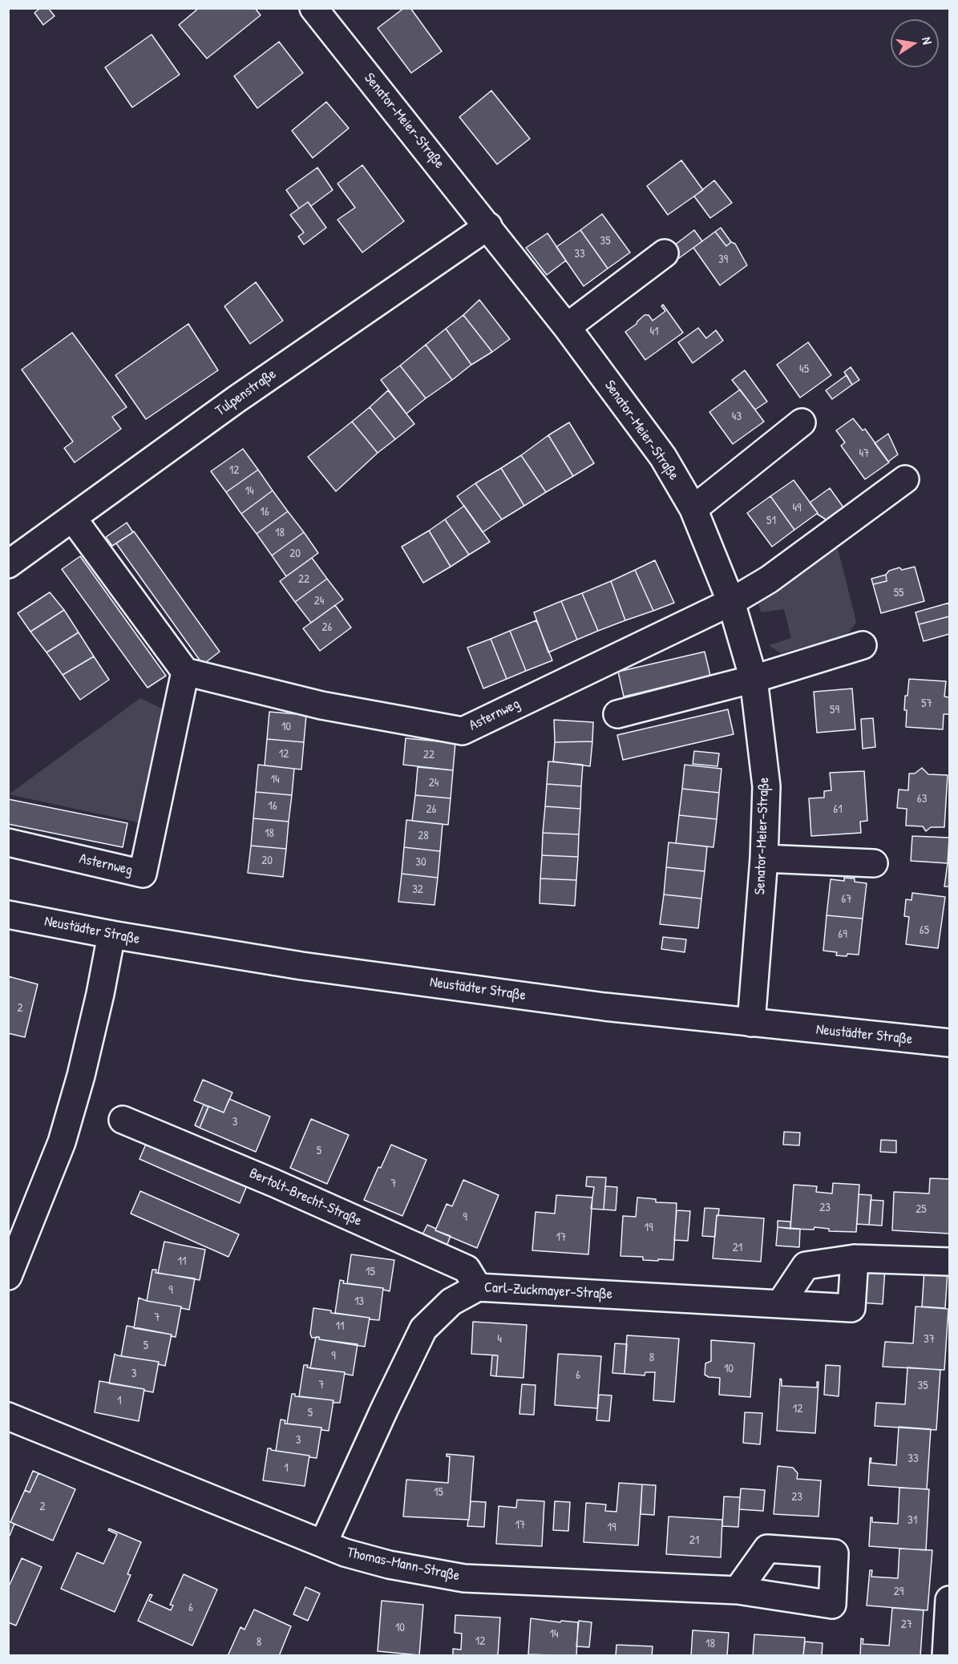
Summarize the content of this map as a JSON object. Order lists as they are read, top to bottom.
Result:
{
  "streets": {
    "street": [
      "Senator-Meier-Straße",
      "Tulpenstraße",
      "Asternweg",
      "Neustädter Straße",
      "Bertolt-Brecht-Straße",
      "Carl-Zuckmayer-Straße",
      "Thomas-Mann-Straße"
    ]
  },
  "crossings": [
    ["Senator-Meier-Straße", "Tulpenstraße"],
    ["Senator-Meier-Straße", "Asternweg"],
    ["Senator-Meier-Straße", "Neustädter Straße"],
    ["Bertolt-Brecht-Straße", "Carl-Zuckmayer-Straße"],
    ["Carl-Zuckmayer-Straße", "Thomas-Mann-Straße"]
  ],
  "house_numbers": [
    "35",
    "33",
    "39",
    "41",
    "45",
    "43",
    "47",
    "12",
    "14",
    "49",
    "16",
    "51",
    "18",
    "20",
    "22",
    "55",
    "24",
    "26",
    "57",
    "59",
    "10",
    "12",
    "22",
    "14",
    "24",
    "63",
    "16",
    "26",
    "61",
    "18",
    "28",
    "20",
    "30",
    "32",
    "67",
    "65",
    "69",
    "2",
    "3",
    "5",
    "7",
    "23",
    "25",
    "9",
    "19",
    "17",
    "21",
    "11",
    "15",
    "9",
    "13",
    "7",
    "11",
    "4",
    "37",
    "5",
    "9",
    "8",
    "10",
    "3",
    "6",
    "7",
    "35",
    "1",
    "12",
    "5",
    "3",
    "33",
    "1",
    "15",
    "23",
    "2",
    "31",
    "17",
    "19",
    "21",
    "29",
    "6",
    "27",
    "10",
    "14",
    "12",
    "8",
    "18"
  ],
  "north": "right"
}
